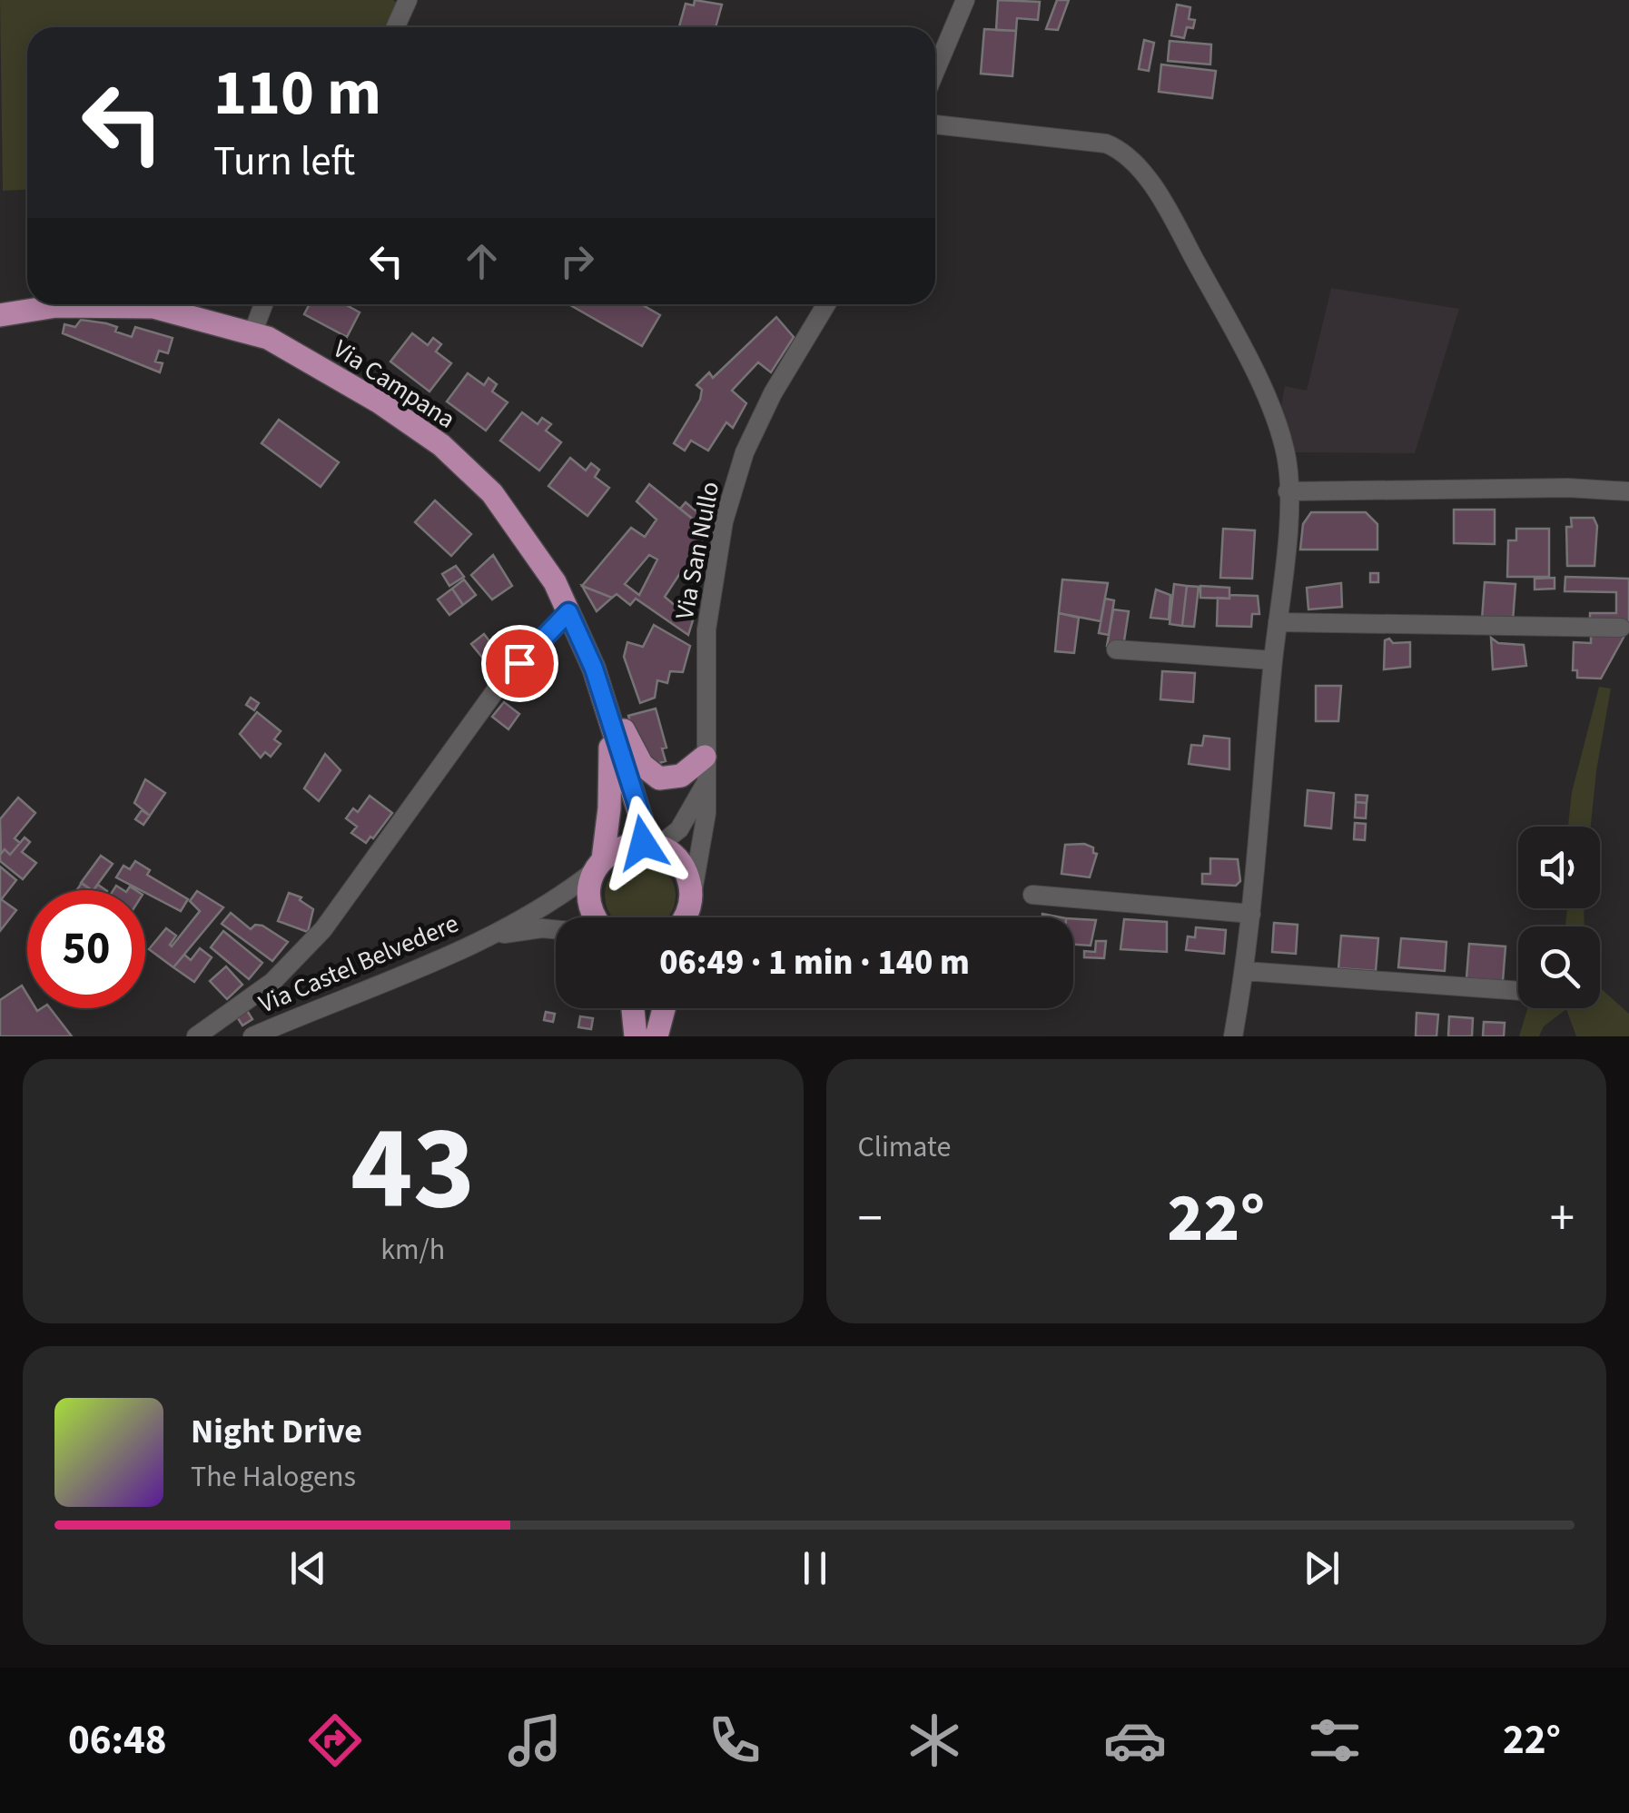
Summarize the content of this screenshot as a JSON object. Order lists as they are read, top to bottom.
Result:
{
  "streets": {
    "main road": ["Via Campana"],
    "street": ["Via San Nullo", "Via Castel Belvedere"]
  },
  "crossings": [
    ["Via Campana", "Via San Nullo"]
  ],
  "page": {
    "turn": ["110 m", "Turn left"],
    "limit": "50",
    "trip": "06:49 · 1 min · 140 m",
    "tile": [
      ["43", "km/h"],
      "Climate"
    ],
    "heat": ["−", "22°", "+"],
    "song": ["Night Drive", "The Halogens"],
    "tabs": ["06:48", "22°"]
  }
}
